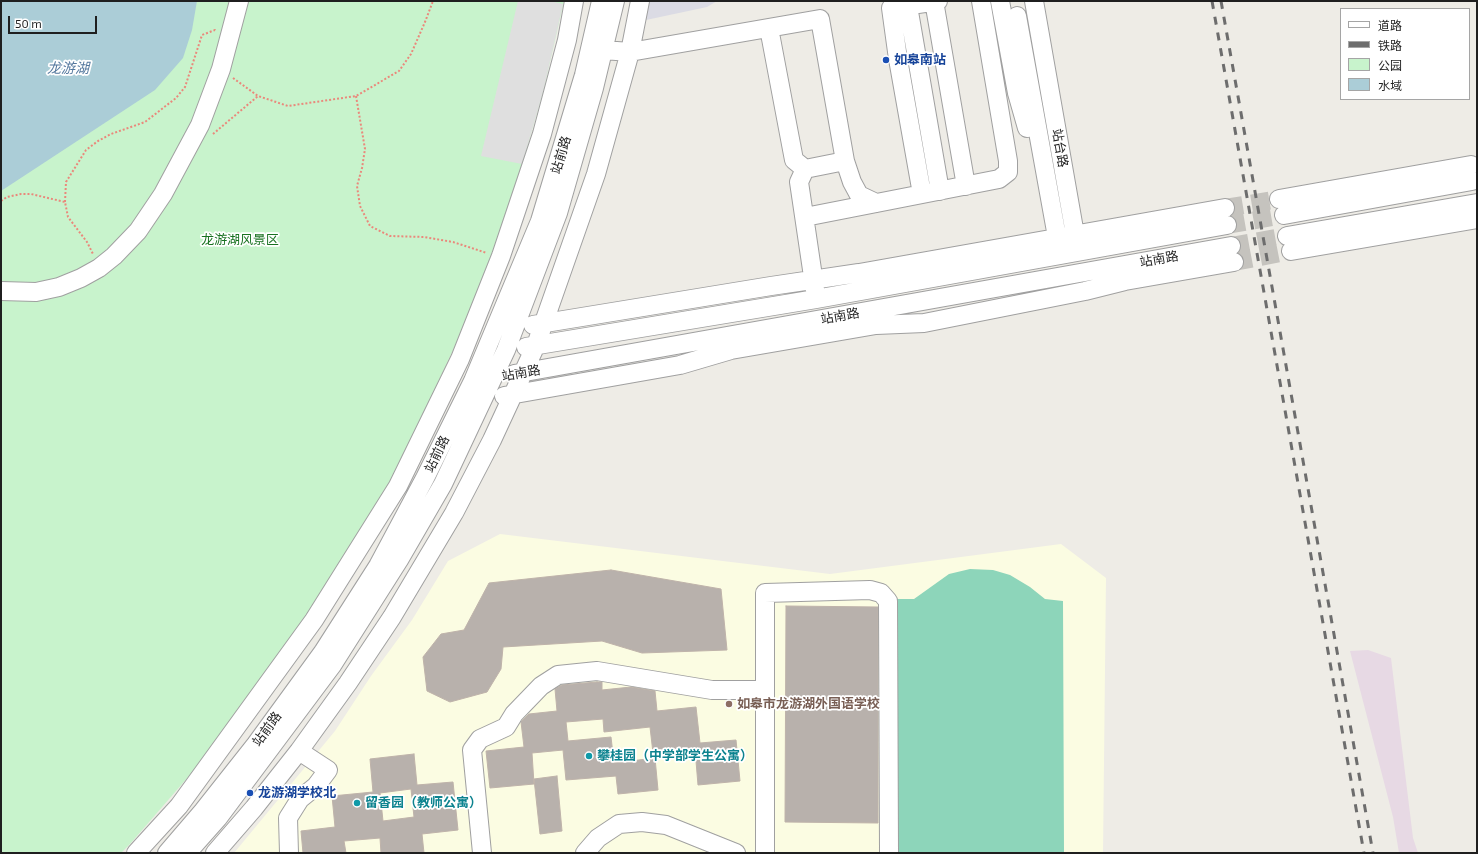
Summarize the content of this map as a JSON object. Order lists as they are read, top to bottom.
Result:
{
  "streets": {
    "street": ["站台路", "站前路", "站南路"]
  },
  "crossings": [
    ["站台路", "站南路"],
    ["站前路", "站南路"]
  ],
  "water": ["龙游湖"],
  "parks": ["龙游湖风景区"],
  "places": [
    "如皋南站",
    "如皋市龙游湖外国语学校",
    "攀桂园（中学部学生公寓）",
    "龙游湖学校北",
    "留香园（教师公寓）"
  ],
  "legend": [
    "道路",
    "铁路",
    "公园",
    "水域"
  ],
  "scale_bar": "50 m"
}
